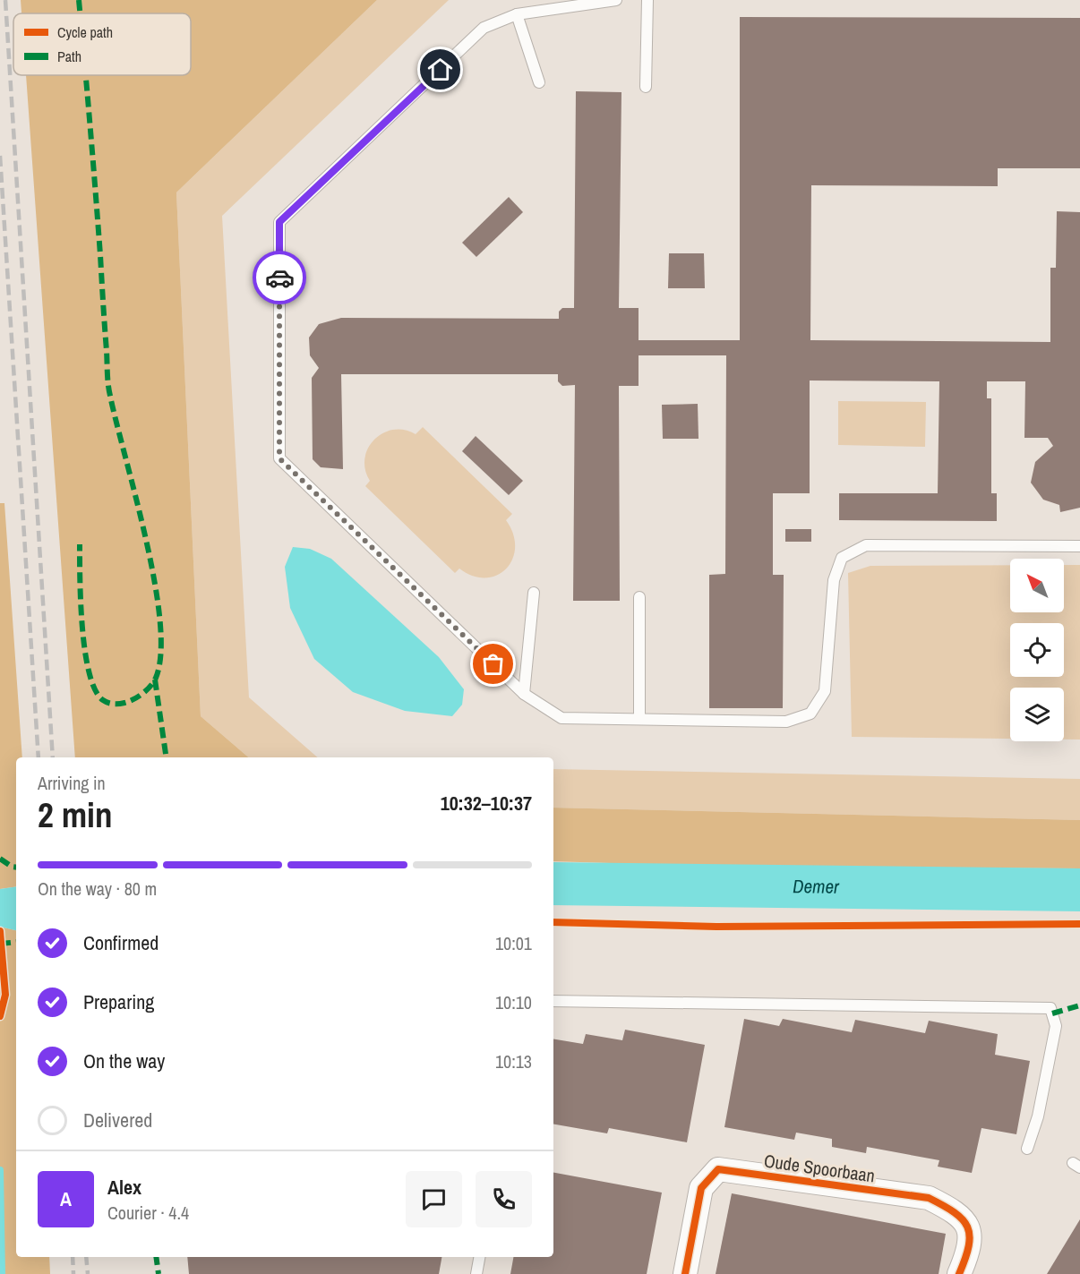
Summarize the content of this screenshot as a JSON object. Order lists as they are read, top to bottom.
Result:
{
  "streets": {
    "street": ["Oude Spoorbaan"]
  },
  "water": ["Demer"],
  "legend": ["Cycle path", "Path"],
  "north": "top left",
  "page": {
    "heading": ["2 min", "Arriving in", "10:32–10:37"],
    "panel": ["Alex", "Courier · 4.4"],
    "bar": "On the way · 80 m",
    "list": [
      ["Confirmed", "10:01"],
      ["Preparing", "10:10"],
      ["On the way", "10:13"],
      "Delivered"
    ],
    "round": "A"
  }
}
